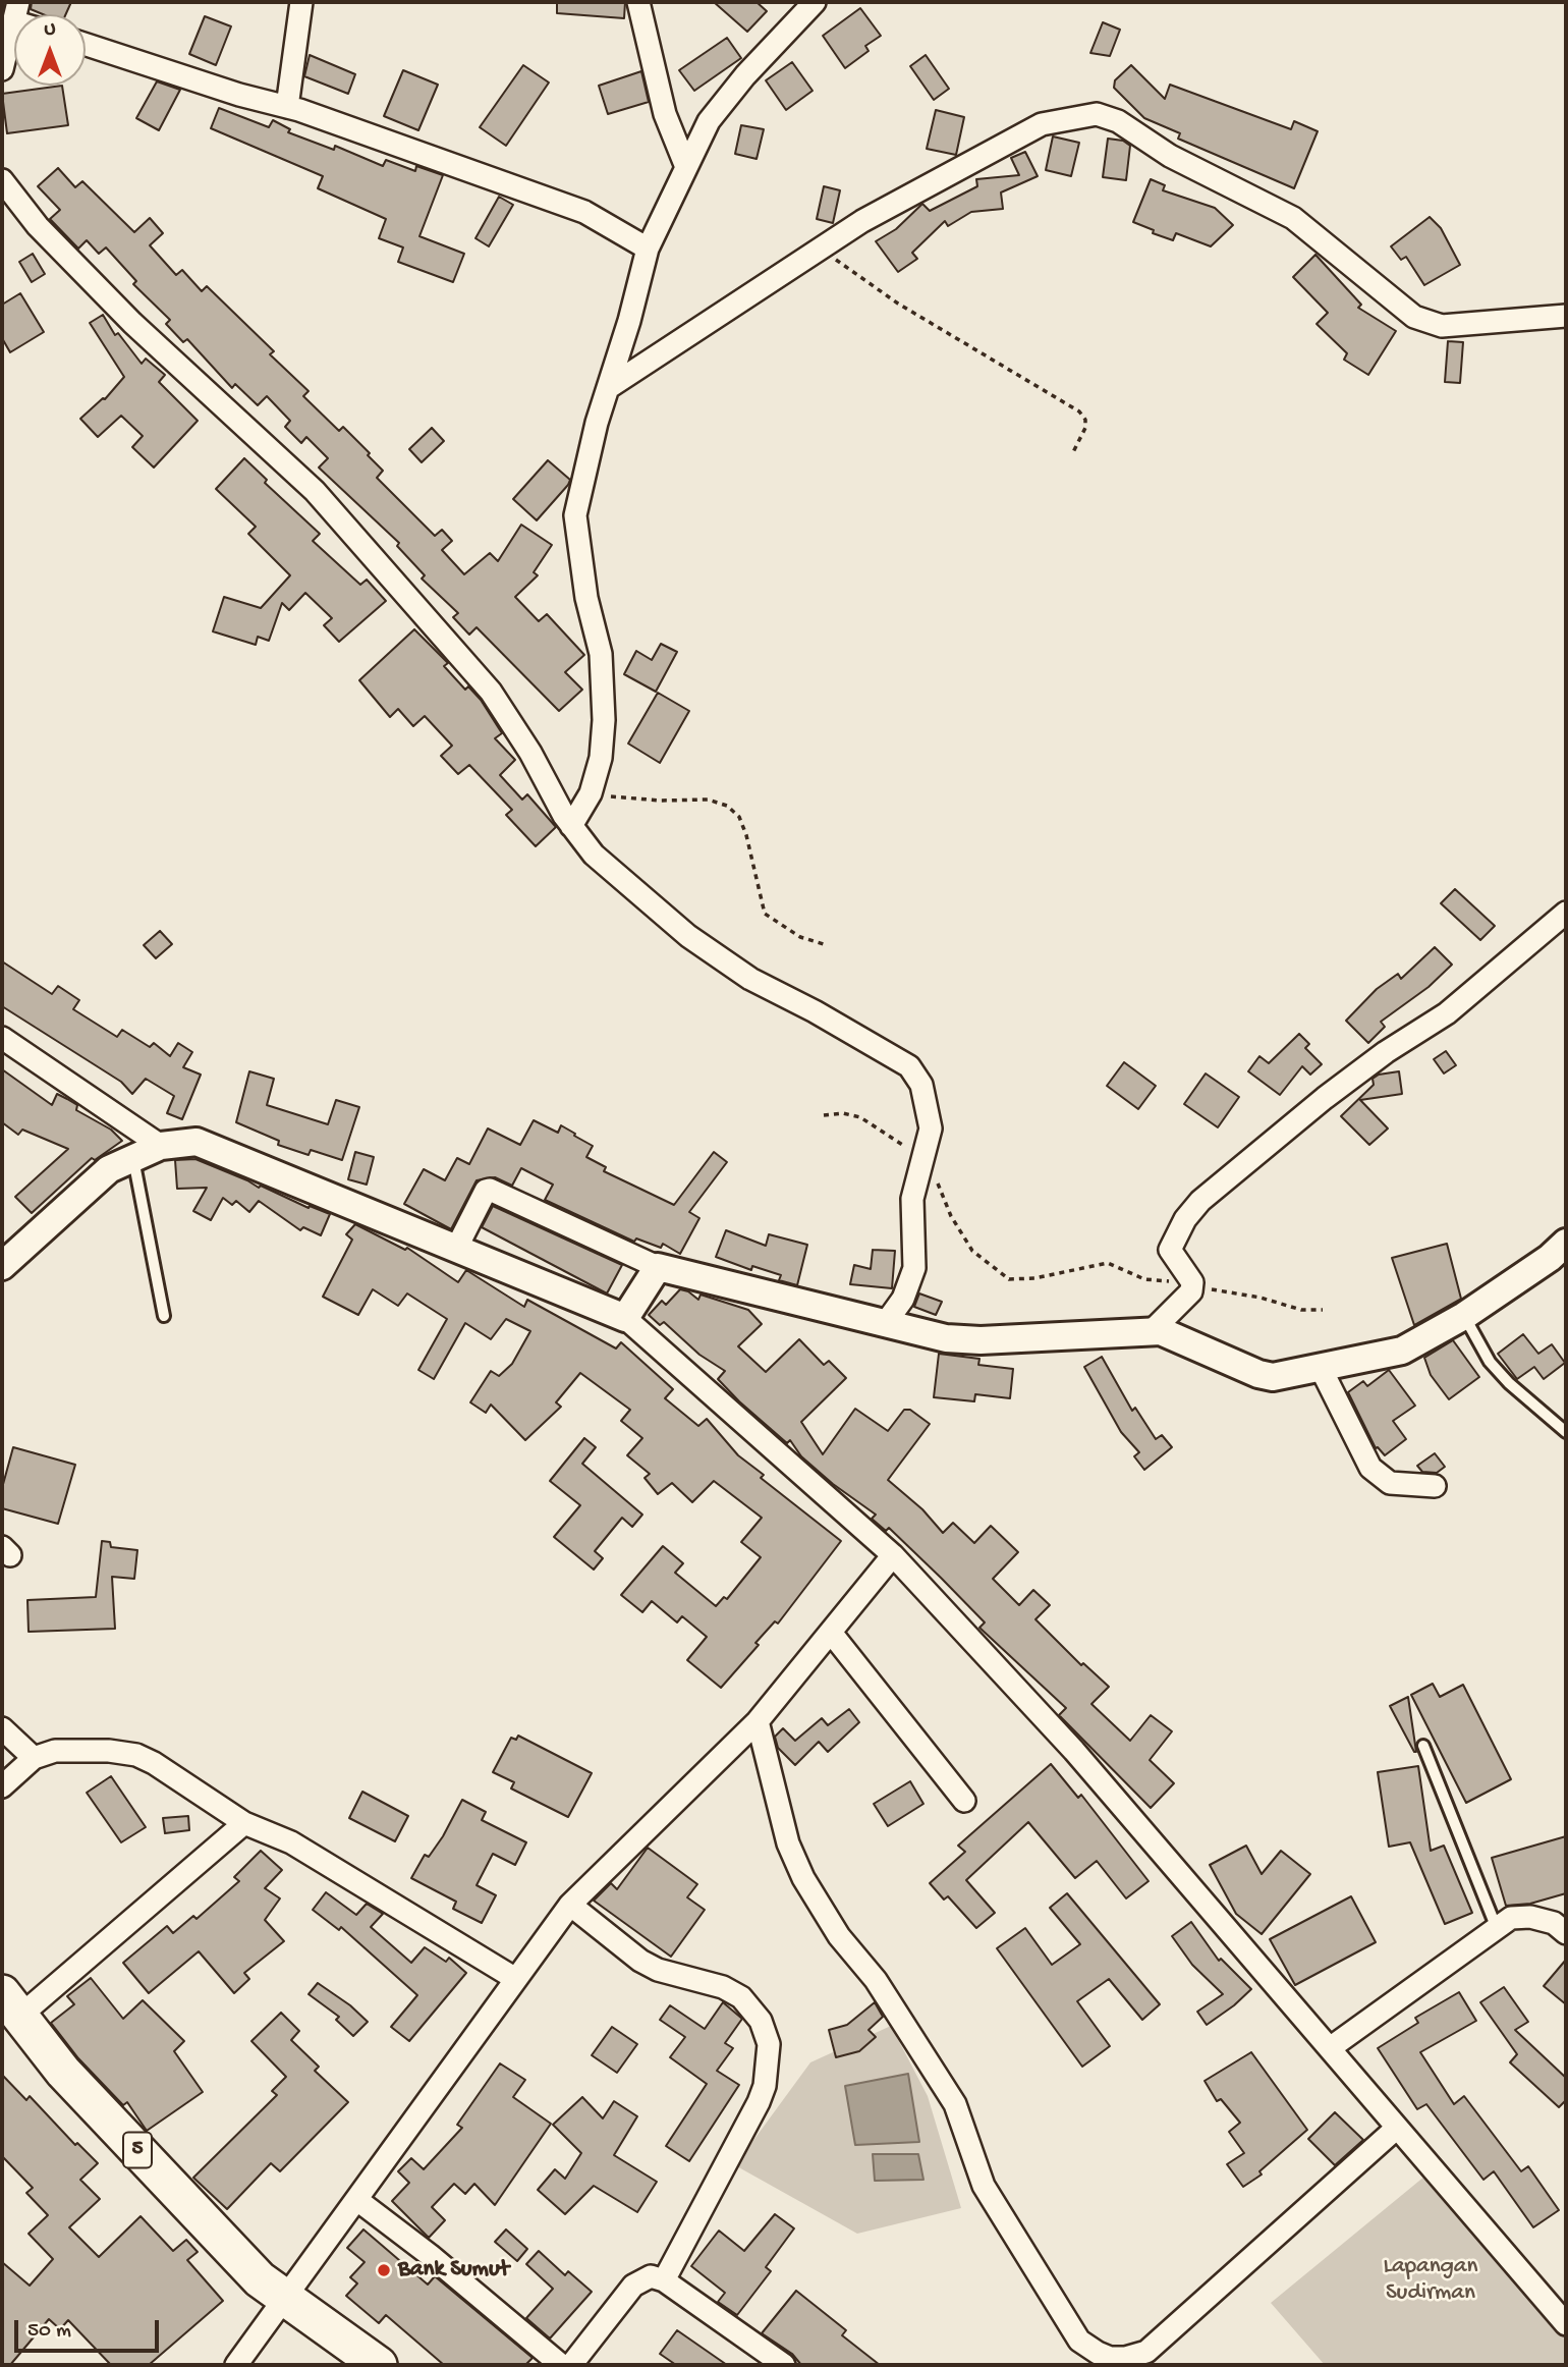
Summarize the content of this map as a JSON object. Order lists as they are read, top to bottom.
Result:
{
  "streets": {
    "highway": ["5"]
  },
  "parks": ["Lapangan Sudirman"],
  "places": ["Bank Sumut"],
  "scale_bar": "50 m",
  "north": "top"
}
